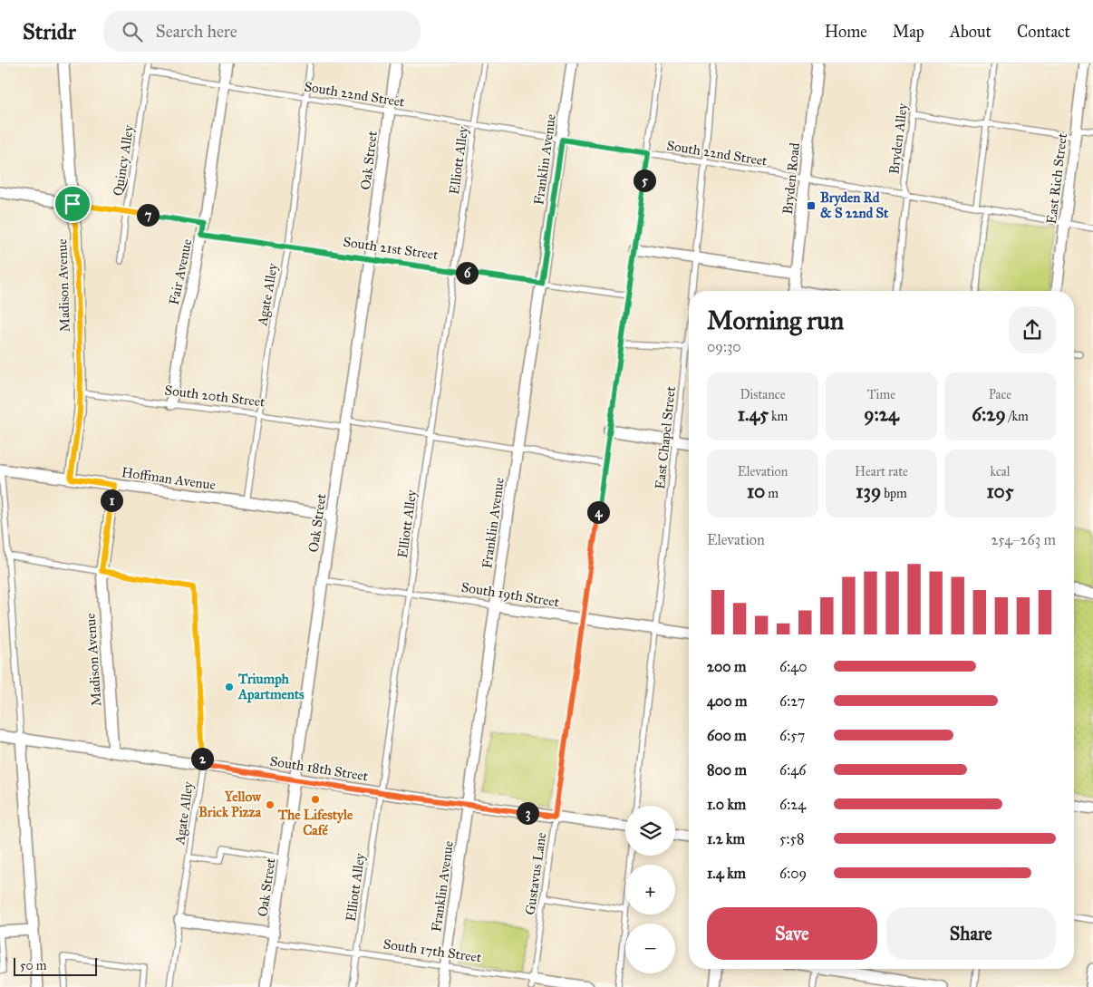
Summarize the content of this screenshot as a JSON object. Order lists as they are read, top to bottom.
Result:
{
  "streets": {
    "street": [
      "Franklin Avenue",
      "Oak Street",
      "Bryden Road",
      "East Rich Street",
      "Fair Avenue",
      "Madison Avenue",
      "Hoffman Avenue",
      "South 19th Street",
      "South 18th Street",
      "South 17th Street"
    ],
    "lane": [
      "South 22nd Street",
      "Bryden Alley",
      "Quincy Alley",
      "Elliott Alley",
      "South 21st Street",
      "Agate Alley",
      "South 20th Street",
      "East Chapel Street",
      "Gustavus Lane"
    ]
  },
  "crossings": [
    ["South 22nd Street", "Bryden Alley"],
    ["South 22nd Street", "Franklin Avenue"],
    ["South 22nd Street", "Quincy Alley"],
    ["South 22nd Street", "Oak Street"],
    ["South 22nd Street", "Elliott Alley"],
    ["South 22nd Street", "Bryden Road"],
    ["South 22nd Street", "East Rich Street"],
    ["South 22nd Street", "Fair Avenue"],
    ["South 22nd Street", "Agate Alley"],
    ["South 22nd Street", "East Chapel Street"],
    ["South 22nd Street", "Gustavus Lane"],
    ["Franklin Avenue", "South 21st Street"],
    ["Franklin Avenue", "South 20th Street"],
    ["Franklin Avenue", "South 19th Street"],
    ["Franklin Avenue", "South 18th Street"],
    ["Franklin Avenue", "South 17th Street"],
    ["Oak Street", "South 21st Street"],
    ["Oak Street", "South 20th Street"],
    ["Oak Street", "Hoffman Avenue"],
    ["Oak Street", "South 19th Street"],
    ["Oak Street", "South 18th Street"],
    ["Oak Street", "South 17th Street"],
    ["Elliott Alley", "South 21st Street"],
    ["Elliott Alley", "South 20th Street"],
    ["Elliott Alley", "South 19th Street"],
    ["Elliott Alley", "South 18th Street"],
    ["Elliott Alley", "South 17th Street"],
    ["South 21st Street", "Fair Avenue"],
    ["South 21st Street", "Agate Alley"],
    ["South 21st Street", "Gustavus Lane"],
    ["Fair Avenue", "South 20th Street"],
    ["Madison Avenue", "Agate Alley"],
    ["Madison Avenue", "South 20th Street"],
    ["Madison Avenue", "Hoffman Avenue"],
    ["Madison Avenue", "South 18th Street"],
    ["Agate Alley", "South 20th Street"],
    ["Agate Alley", "Hoffman Avenue"],
    ["Agate Alley", "South 18th Street"],
    ["South 20th Street", "Gustavus Lane"],
    ["East Chapel Street", "South 19th Street"],
    ["South 19th Street", "Gustavus Lane"],
    ["South 18th Street", "Gustavus Lane"],
    ["Gustavus Lane", "South 17th Street"]
  ],
  "places": {
    "transit": ["Bryden Rd & S 22nd St"],
    "other": ["Triumph Apartments", "The Lifestyle Café", "Yellow Brick Pizza"]
  },
  "scale_bar": "50 m",
  "page": {
    "header": "Stridr",
    "search": "Search here",
    "nav": [
      "Home",
      "Map",
      "About",
      "Contact"
    ],
    "pins": [
      "5",
      "7",
      "6",
      "1",
      "4",
      "2",
      "3"
    ],
    "heading": ["Morning run", "09:30"],
    "stats": [
      ["Distance", "1.45 km"],
      ["Time", "9:24"],
      ["Pace", "6:29 /km"],
      ["Elevation", "10 m"],
      ["Heart rate", "139 bpm"],
      ["kcal", "105"]
    ],
    "chart": ["Elevation", "254–263 m"],
    "list": [
      {
        "name": "200 m",
        "note": "6:40"
      },
      {
        "name": "400 m",
        "note": "6:27"
      },
      {
        "name": "600 m",
        "note": "6:57"
      },
      {
        "name": "800 m",
        "note": "6:46"
      },
      {
        "name": "1.0 km",
        "note": "6:24"
      },
      {
        "name": "1.2 km",
        "note": "5:58"
      },
      {
        "name": "1.4 km",
        "note": "6:09"
      }
    ],
    "map_buttons": ["+", "−"],
    "buttons": ["Save", "Share"],
    "scale": "50 m"
  }
}
